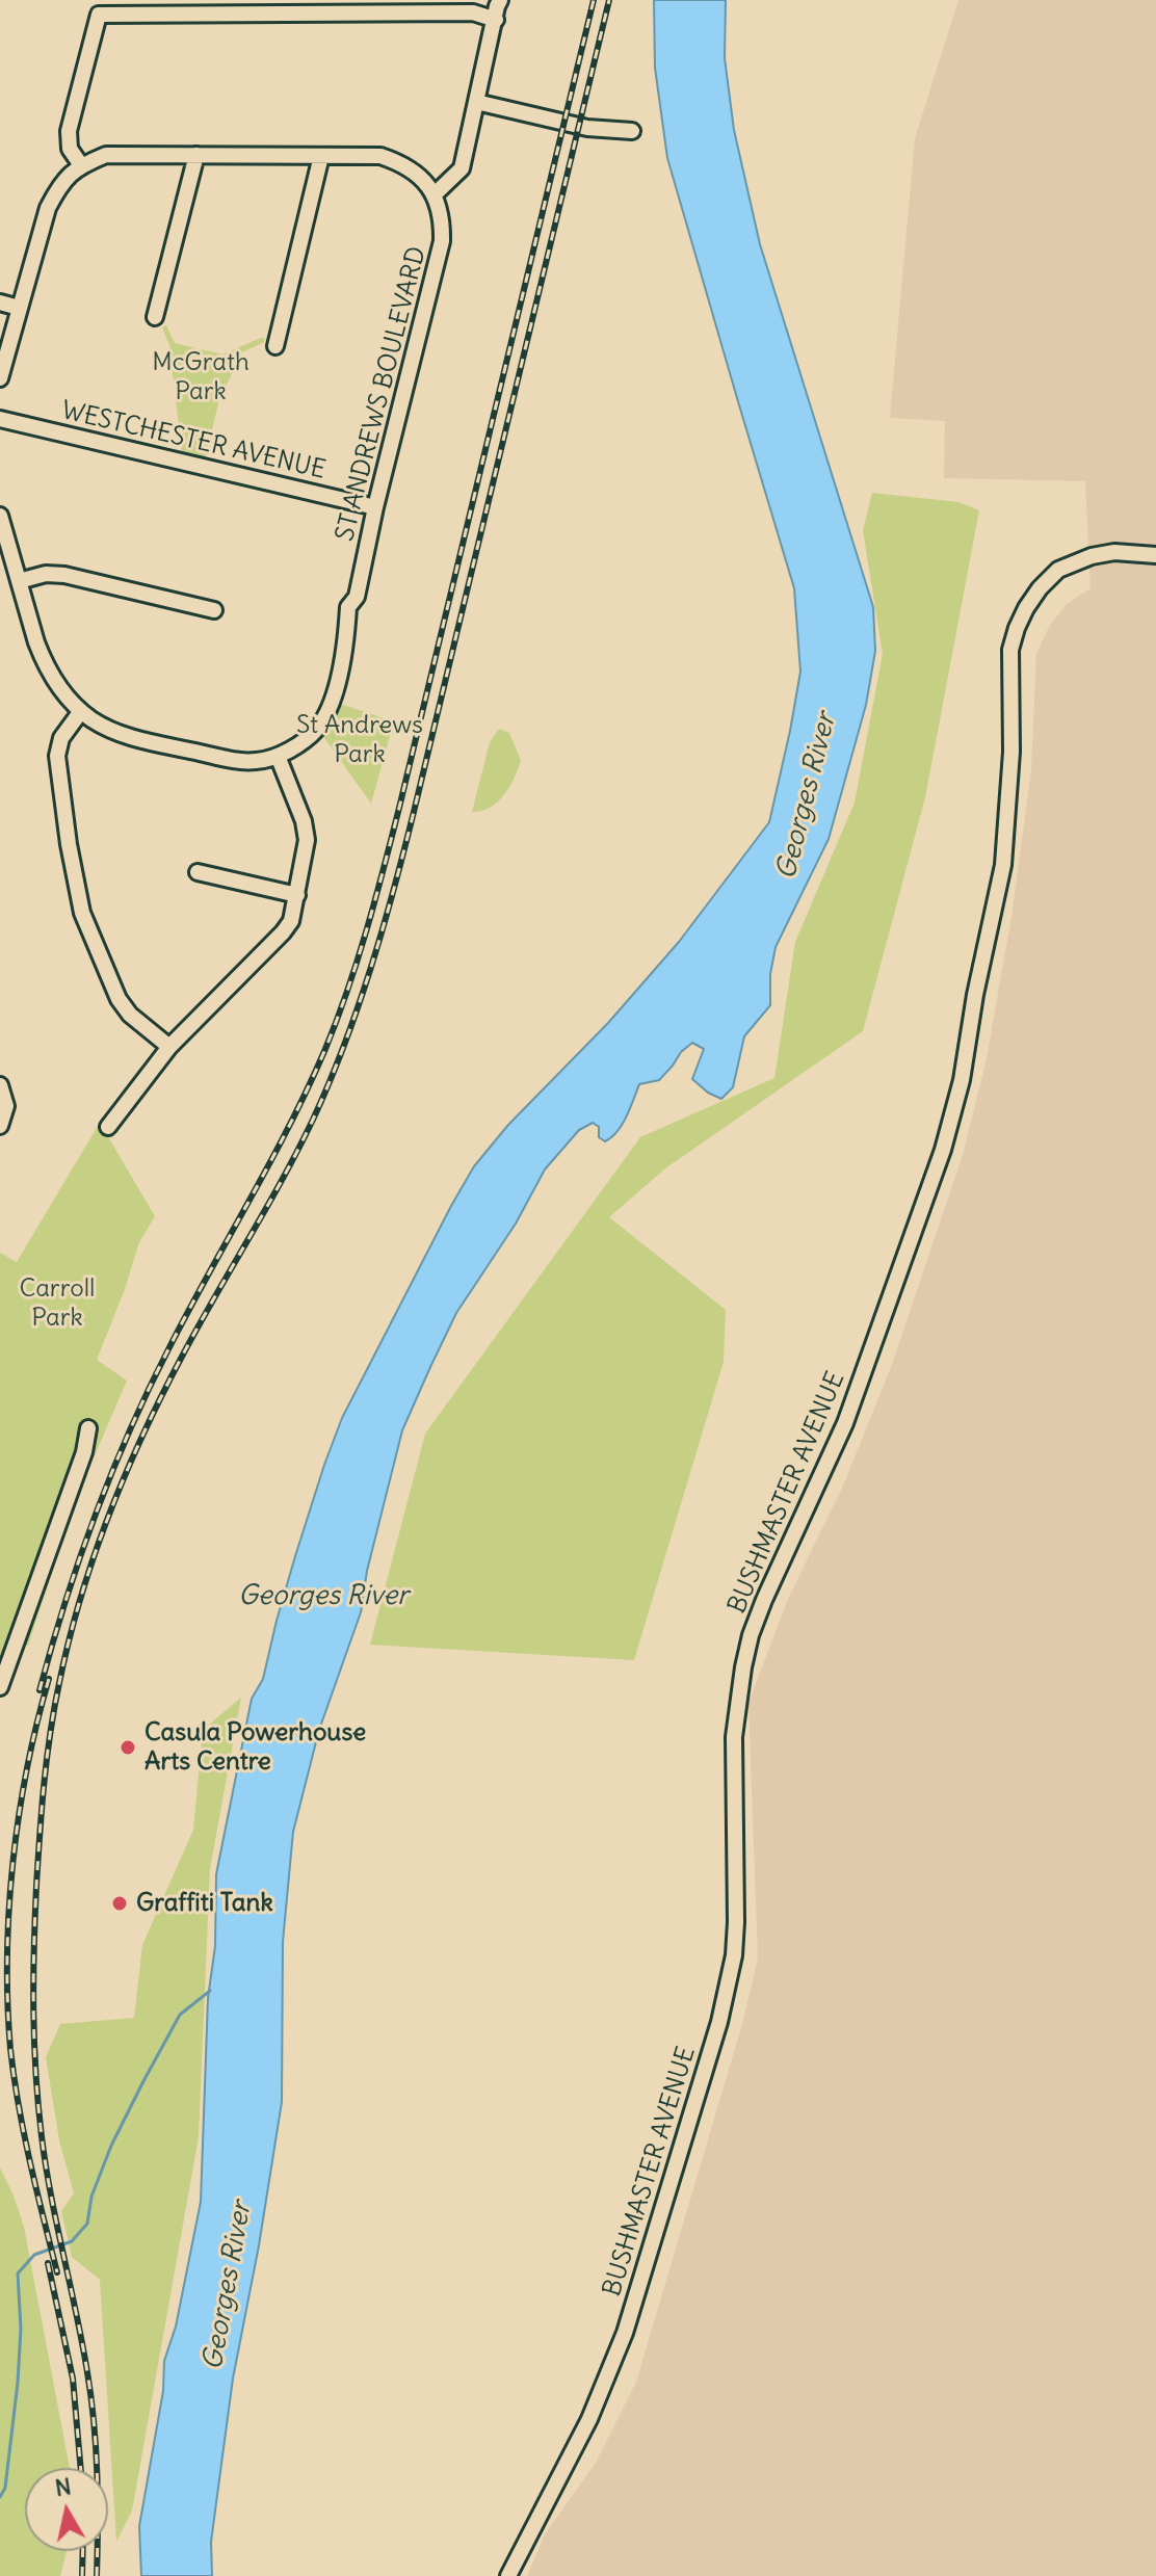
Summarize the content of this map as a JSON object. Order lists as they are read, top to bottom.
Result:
{
  "streets": {
    "street": ["ST ANDREWS BOULEVARD", "WESTCHESTER AVENUE", "BUSHMASTER AVENUE"]
  },
  "crossings": [
    ["ST ANDREWS BOULEVARD", "WESTCHESTER AVENUE"]
  ],
  "water": ["Georges River"],
  "parks": ["McGrath Park", "St Andrews Park", "Carroll Park"],
  "places": ["Casula Powerhouse Arts Centre", "Graffiti Tank"],
  "north": "top"
}
